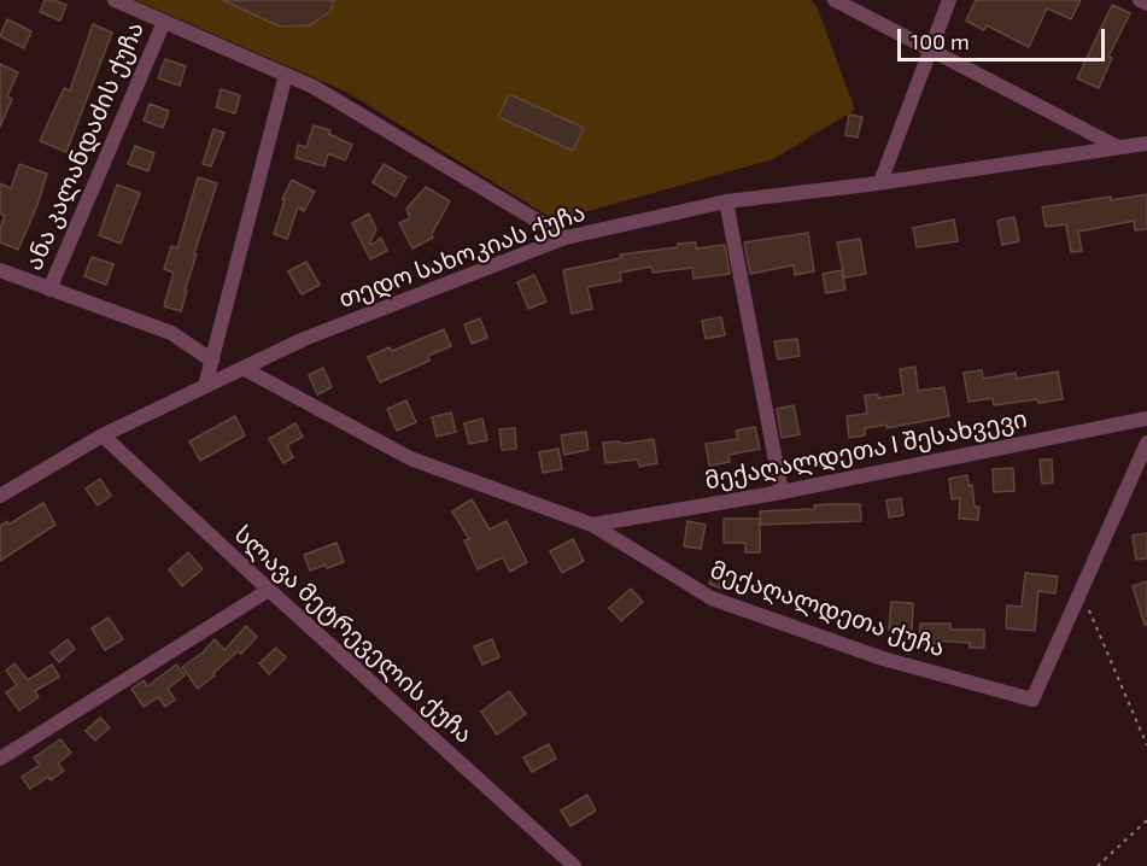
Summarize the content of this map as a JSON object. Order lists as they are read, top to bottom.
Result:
{
  "streets": {
    "street": [
      "ანა კალანდაძის ქუჩა",
      "თედო სახოკიას ქუჩა",
      "მექაღალდეთა I შესახვევი",
      "მექაღალდეთა ქუჩა",
      "სლავა მეტრეველის ქუჩა"
    ]
  },
  "crossings": [
    ["თედო სახოკიას ქუჩა", "მექაღალდეთა ქუჩა"],
    ["თედო სახოკიას ქუჩა", "სლავა მეტრეველის ქუჩა"],
    ["მექაღალდეთა I შესახვევი", "მექაღალდეთა ქუჩა"]
  ],
  "scale_bar": "100 m"
}
